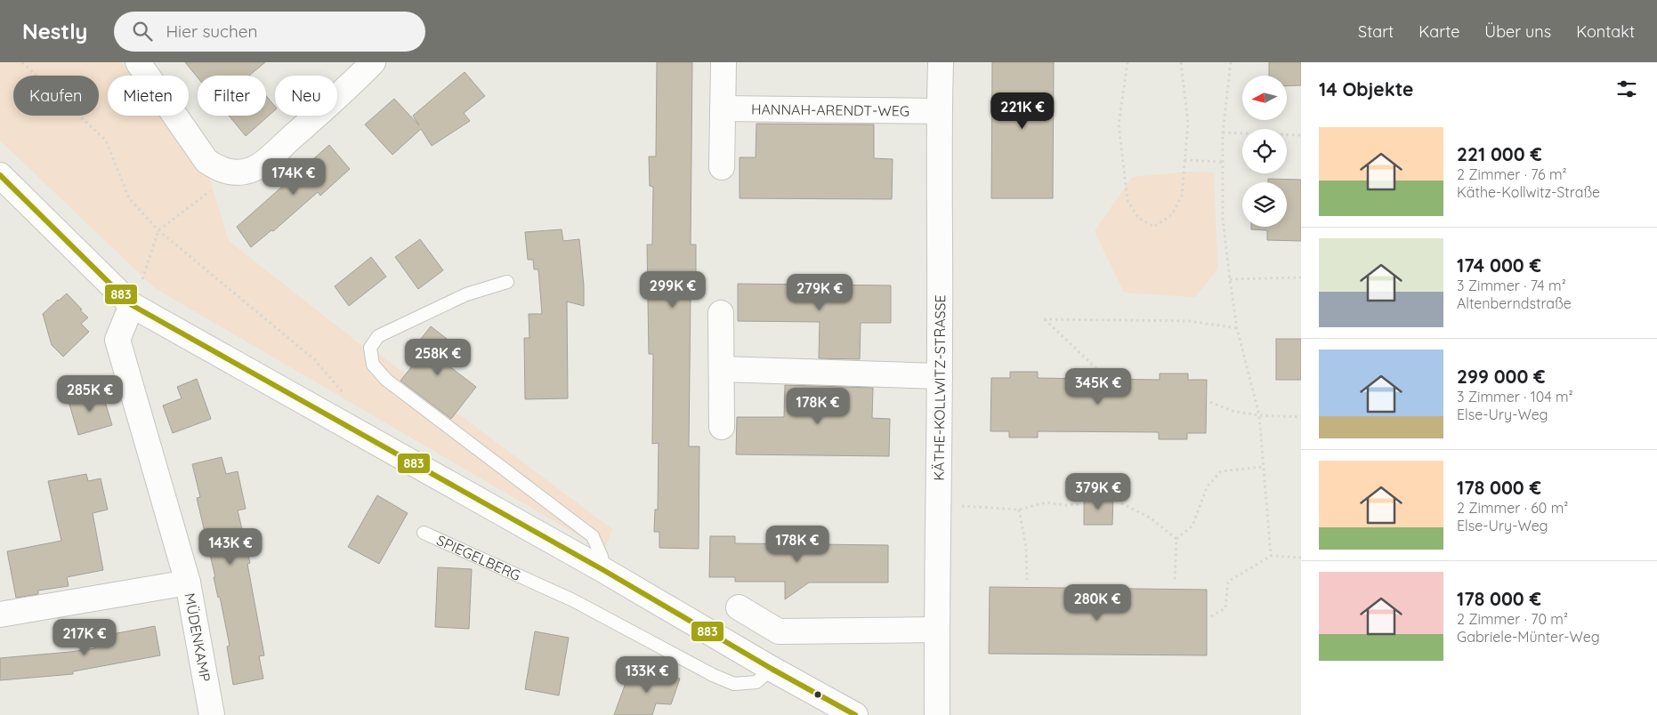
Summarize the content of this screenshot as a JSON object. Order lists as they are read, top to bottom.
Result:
{
  "streets": {
    "street": ["HANNAH-ARENDT-WEG", "KÄTHE-KOLLWITZ-STRASSE", "MÜDENKAMP"],
    "lane": ["SPIEGELBERG"]
  },
  "crossings": [
    ["HANNAH-ARENDT-WEG", "KÄTHE-KOLLWITZ-STRASSE"]
  ],
  "lines": ["transit line 883"],
  "north": "left",
  "page": {
    "header": "Nestly",
    "search": "Hier suchen",
    "nav": [
      "Start",
      "Karte",
      "Über uns",
      "Kontakt"
    ],
    "heading": "14 Objekte",
    "chip": [
      "Kaufen",
      "Mieten",
      "Filter",
      "Neu"
    ],
    "price": [
      "221K €",
      "174K €",
      "299K €",
      "279K €",
      "258K €",
      "345K €",
      "285K €",
      "178K €",
      "379K €",
      "178K €",
      "143K €",
      "280K €",
      "217K €",
      "133K €"
    ],
    "list": [
      {
        "name": "221 000 €",
        "note": "2 Zimmer · 76 m² · Käthe-Kollwitz-Straße"
      },
      {
        "name": "174 000 €",
        "note": "3 Zimmer · 74 m² · Altenberndstraße"
      },
      {
        "name": "299 000 €",
        "note": "3 Zimmer · 104 m² · Else-Ury-Weg"
      },
      {
        "name": "178 000 €",
        "note": "2 Zimmer · 60 m² · Else-Ury-Weg"
      },
      {
        "name": "178 000 €",
        "note": "2 Zimmer · 70 m² · Gabriele-Münter-Weg"
      }
    ]
  }
}
